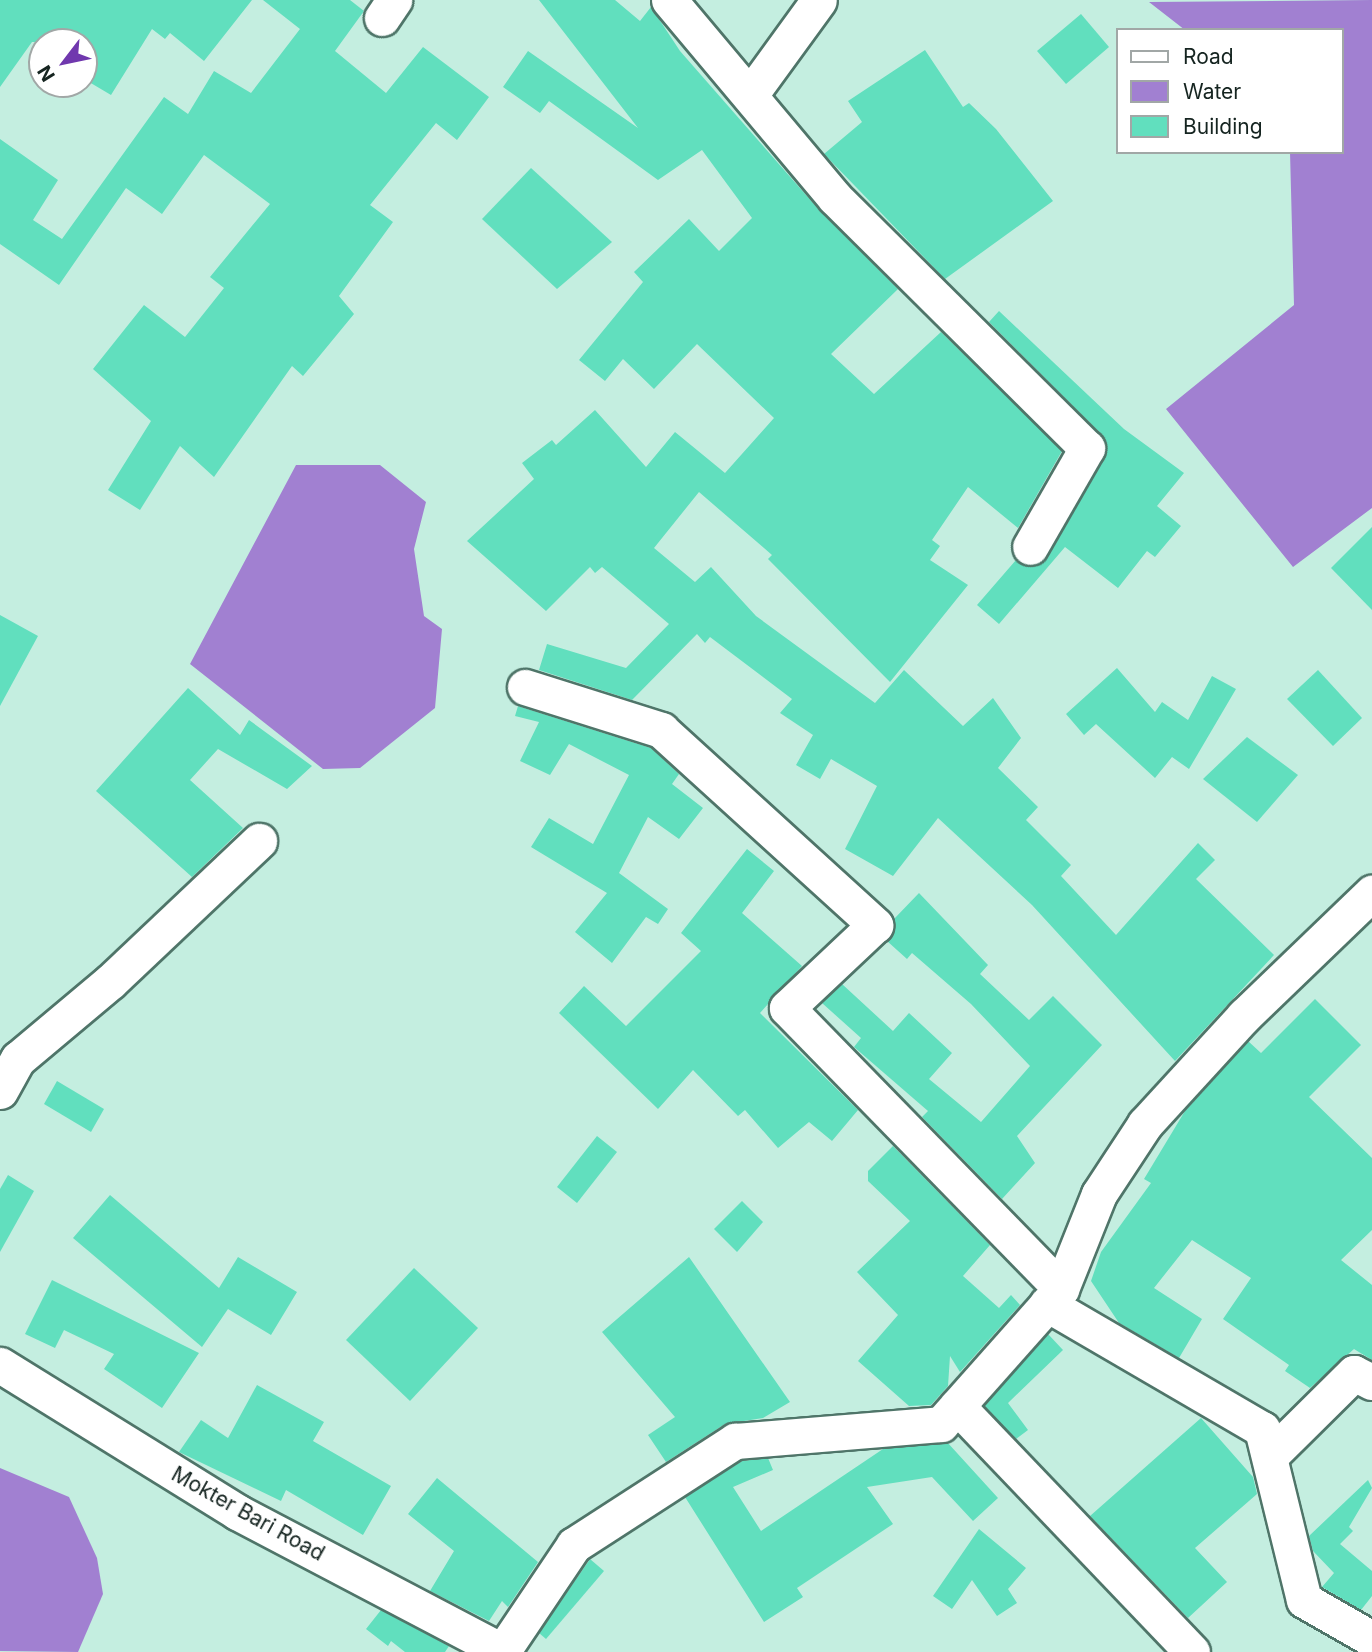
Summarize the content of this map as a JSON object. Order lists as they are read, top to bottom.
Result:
{
  "streets": {
    "street": ["Mokter Bari Road"]
  },
  "legend": ["Road", "Water", "Building"],
  "north": "bottom left"
}
